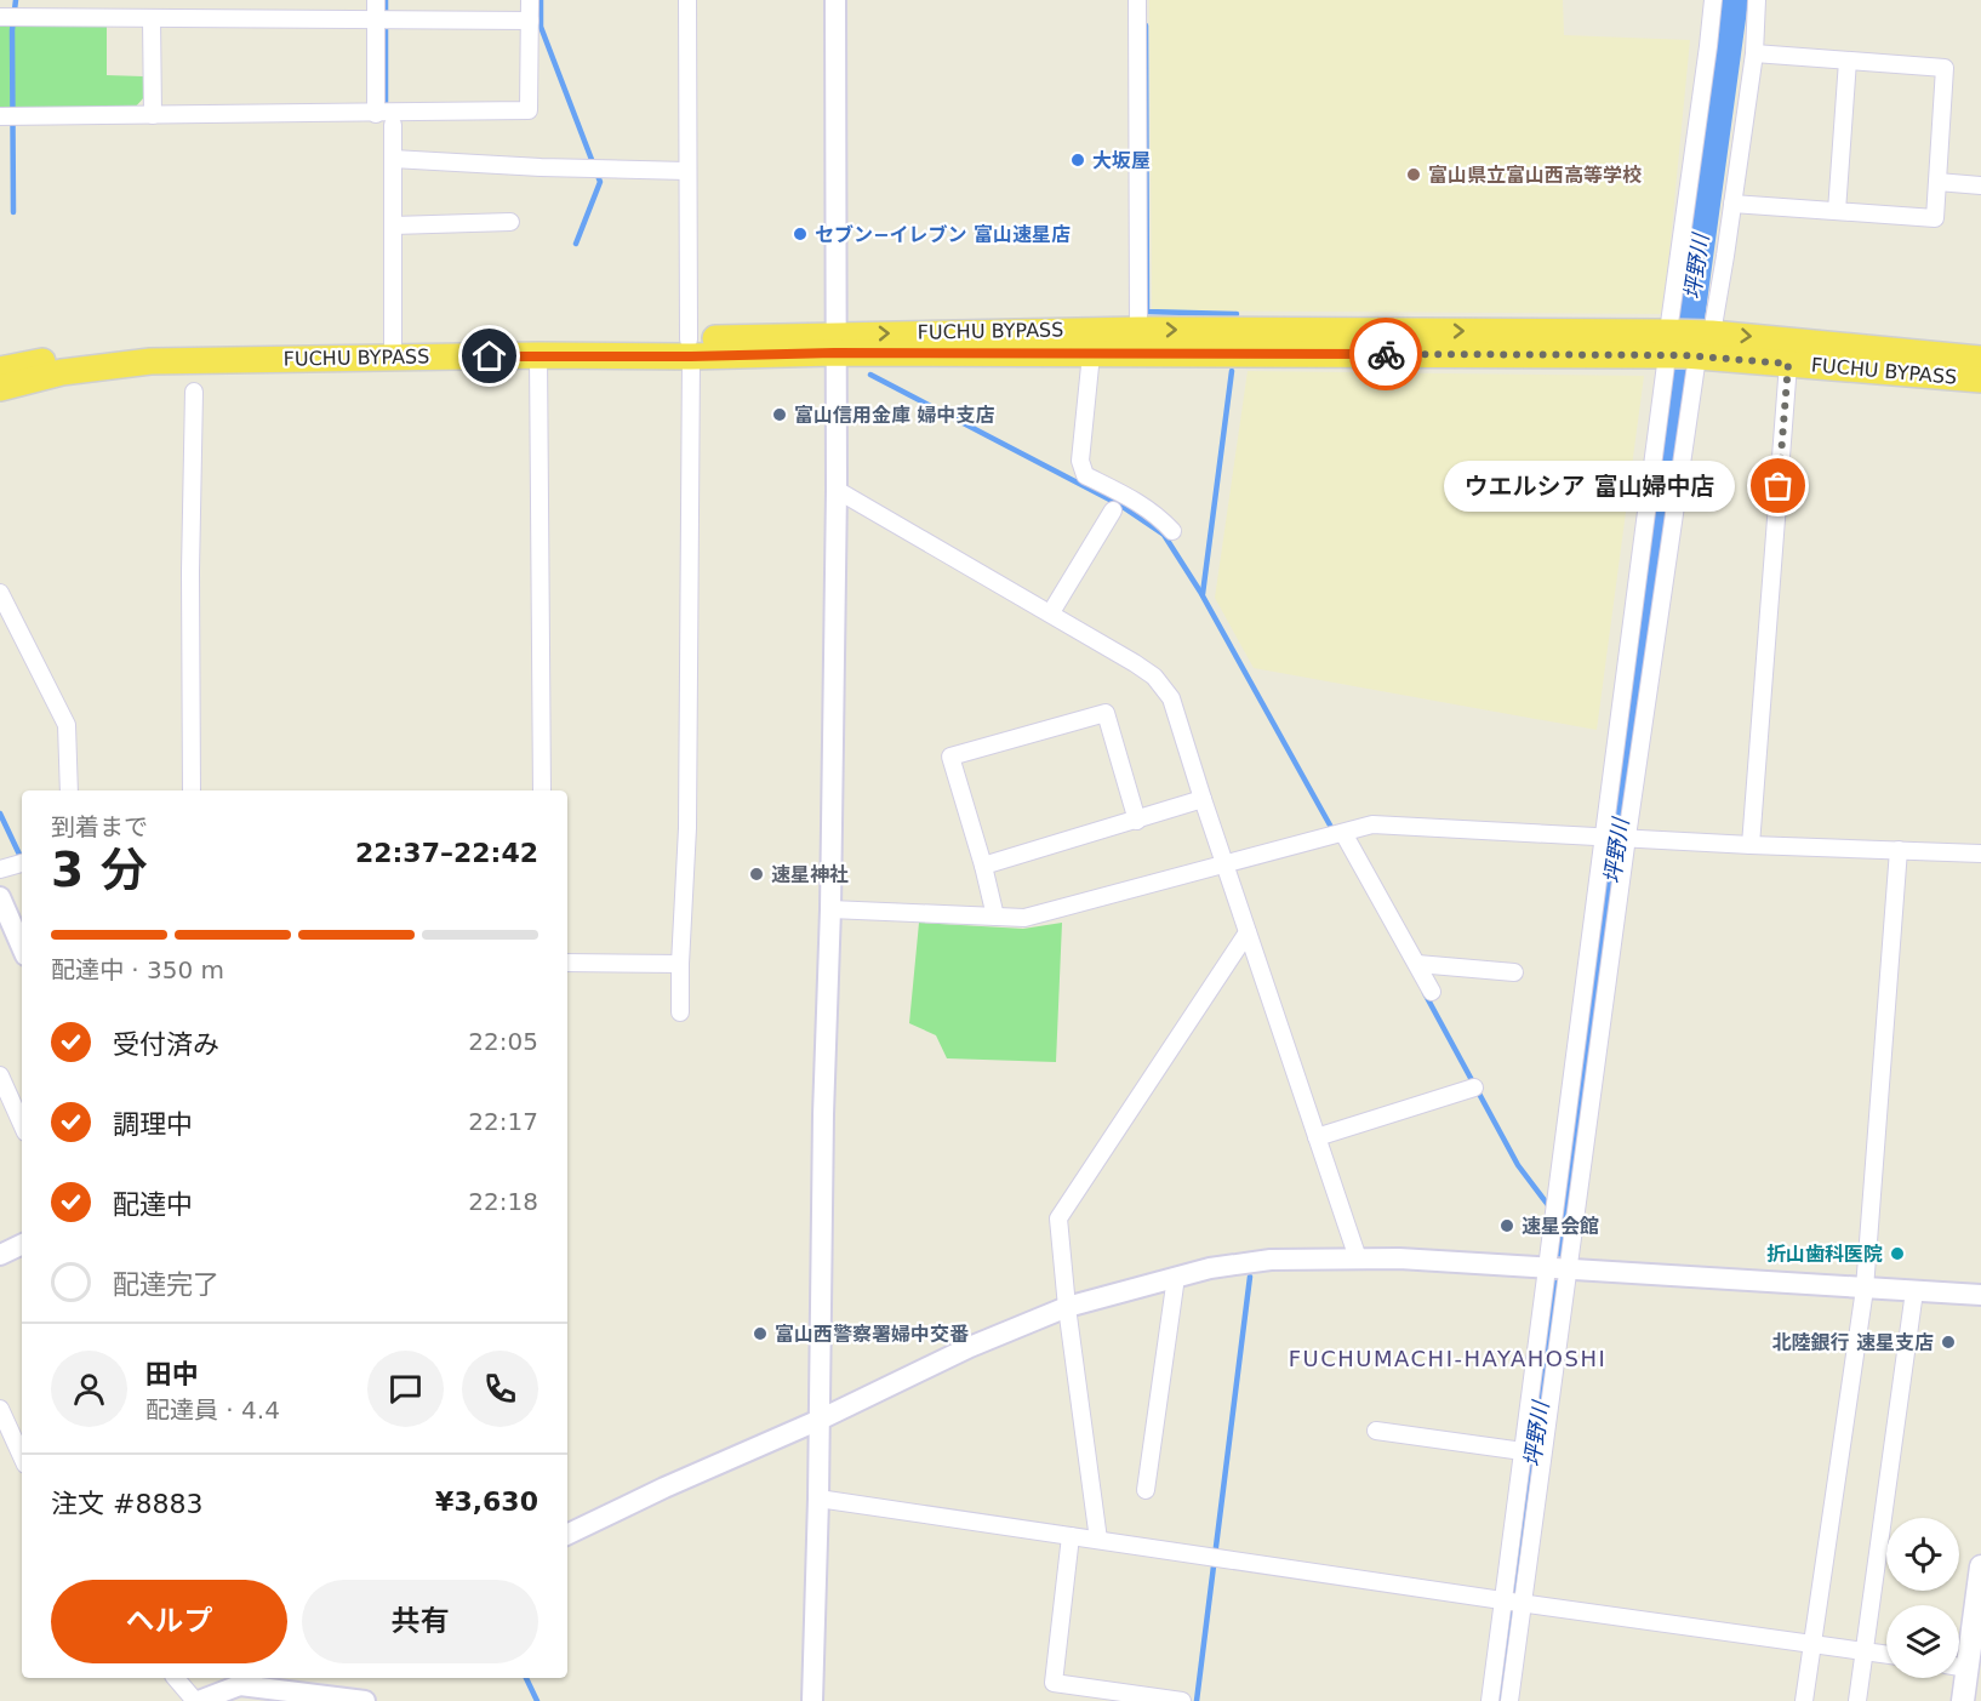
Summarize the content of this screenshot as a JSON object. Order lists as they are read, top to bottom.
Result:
{
  "streets": {
    "highway": ["FUCHU BYPASS"]
  },
  "districts": ["FUCHUMACHI-HAYAHOSHI"],
  "water": ["坪野川"],
  "places": [
    "大坂屋",
    "富山県立富山西高等学校",
    "セブン−イレブン 富山速星店",
    "富山信用金庫 婦中支店",
    "ウエルシア 富山婦中店",
    "速星神社",
    "速星会館",
    "折山歯科医院",
    "富山西警察署婦中交番",
    "北陸銀行 速星支店"
  ],
  "page": {
    "bubble": "ウエルシア 富山婦中店",
    "heading": ["3 分", "到着まで", "22:37–22:42"],
    "panel": [
      "田中",
      "配達員 · 4.4",
      "注文 #8883",
      "¥3,630"
    ],
    "bar": "配達中 · 350 m",
    "list": [
      ["受付済み", "22:05"],
      ["調理中", "22:17"],
      ["配達中", "22:18"],
      "配達完了"
    ],
    "buttons": ["ヘルプ", "共有"]
  }
}
